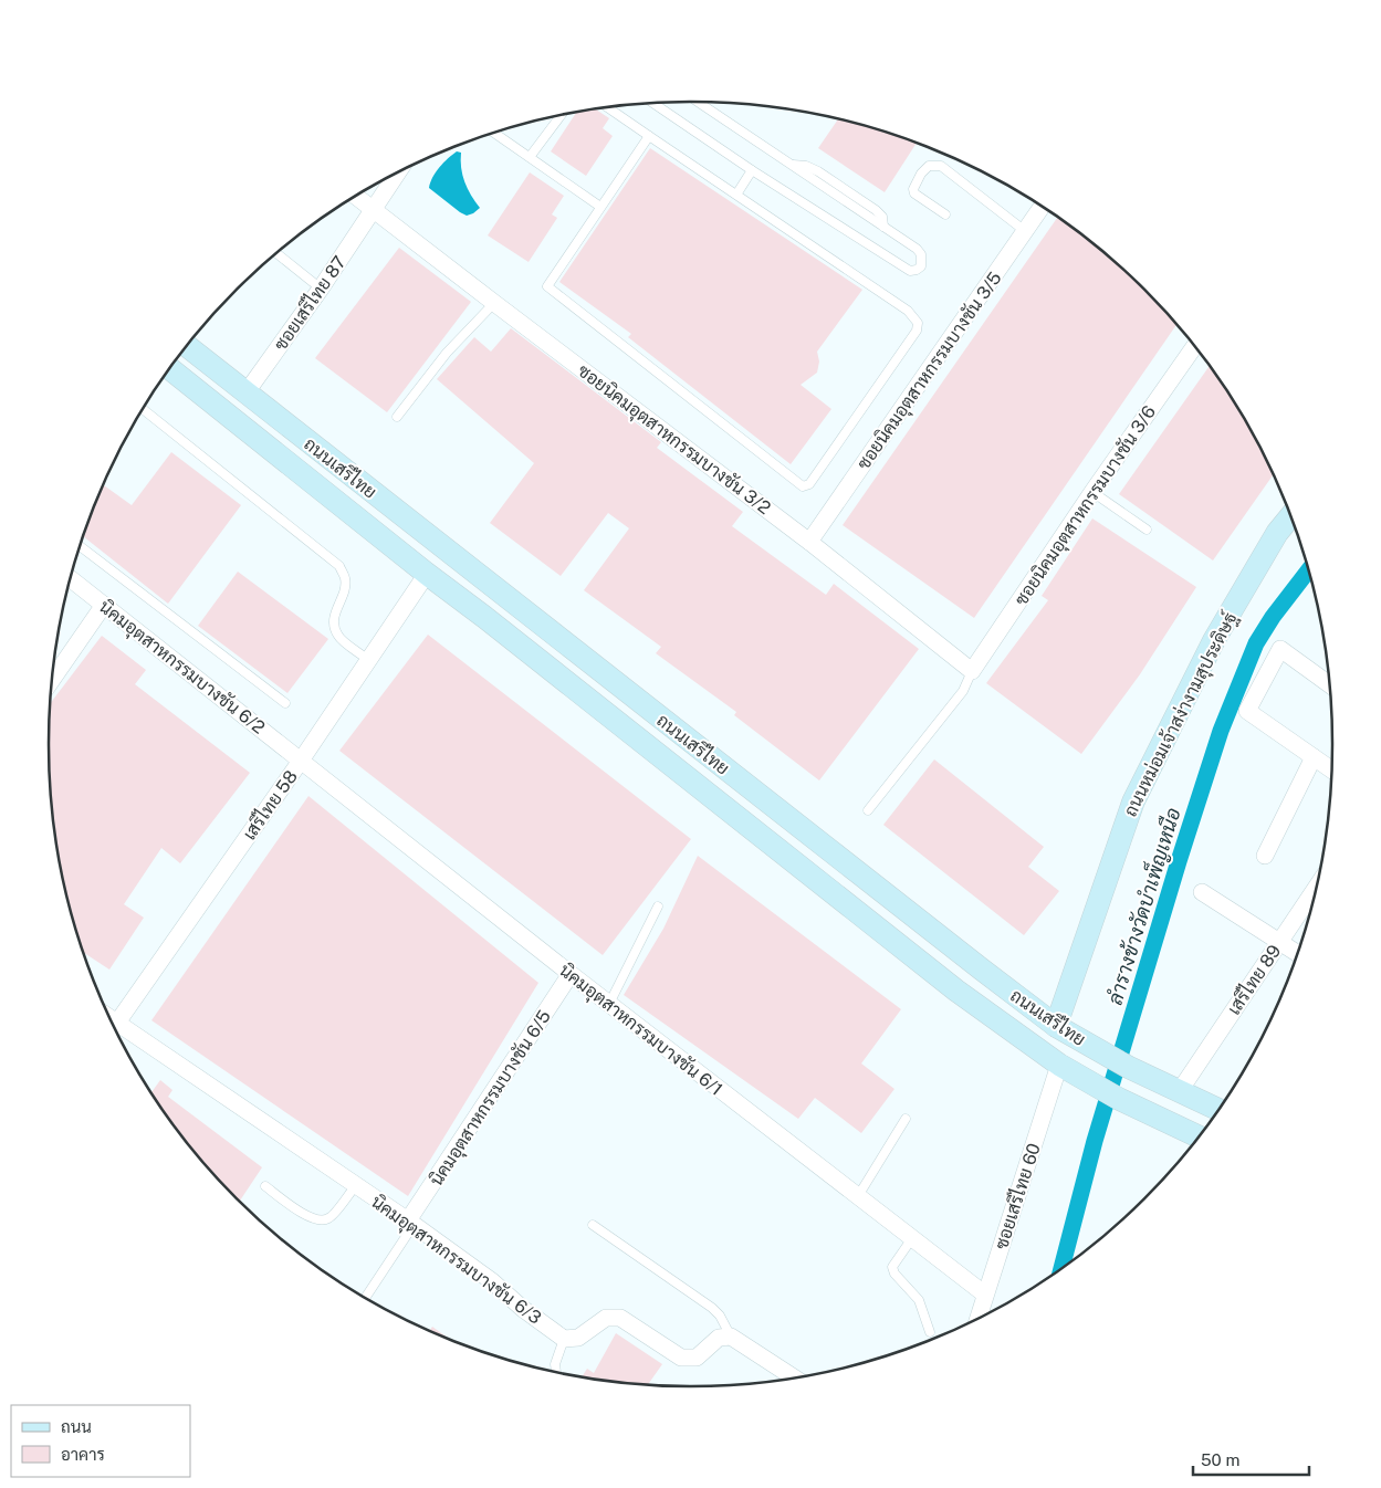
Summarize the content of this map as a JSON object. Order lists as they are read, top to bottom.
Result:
{
  "streets": {
    "main road": ["ถนนเสรีไทย", "ถนนหม่อมเจ้าสง่างามสุประดิษฐ์"],
    "street": [
      "ซอยเสรีไทย 87",
      "ซอยนิคมอุตสาหกรรมบางชัน 3/5",
      "ซอยนิคมอุตสาหกรรมบางชัน 3/2",
      "ซอยนิคมอุตสาหกรรมบางชัน 3/6",
      "นิคมอุตสาหกรรมบางชัน 6/2",
      "เสรีไทย 58",
      "เสรีไทย 89",
      "นิคมอุตสาหกรรมบางชัน 6/1",
      "นิคมอุตสาหกรรมบางชัน 6/5",
      "ซอยเสรีไทย 60",
      "นิคมอุตสาหกรรมบางชัน 6/3"
    ]
  },
  "crossings": [
    ["ซอยเสรีไทย 87", "ซอยนิคมอุตสาหกรรมบางชัน 3/2"],
    ["ซอยเสรีไทย 87", "ถนนเสรีไทย"],
    ["ซอยนิคมอุตสาหกรรมบางชัน 3/5", "ซอยนิคมอุตสาหกรรมบางชัน 3/2"],
    ["ซอยนิคมอุตสาหกรรมบางชัน 3/2", "ซอยนิคมอุตสาหกรรมบางชัน 3/6"],
    ["ถนนเสรีไทย", "ถนนหม่อมเจ้าสง่างามสุประดิษฐ์"],
    ["ถนนเสรีไทย", "เสรีไทย 58"],
    ["ถนนเสรีไทย", "เสรีไทย 89"],
    ["ถนนเสรีไทย", "ซอยเสรีไทย 60"],
    ["นิคมอุตสาหกรรมบางชัน 6/2", "เสรีไทย 58"],
    ["นิคมอุตสาหกรรมบางชัน 6/2", "นิคมอุตสาหกรรมบางชัน 6/1"],
    ["เสรีไทย 58", "นิคมอุตสาหกรรมบางชัน 6/1"],
    ["นิคมอุตสาหกรรมบางชัน 6/1", "นิคมอุตสาหกรรมบางชัน 6/5"],
    ["นิคมอุตสาหกรรมบางชัน 6/1", "ซอยเสรีไทย 60"],
    ["นิคมอุตสาหกรรมบางชัน 6/5", "นิคมอุตสาหกรรมบางชัน 6/3"]
  ],
  "water": ["ลำรางข้างวัดบำเพ็ญเหนือ"],
  "legend": ["ถนน", "อาคาร"],
  "scale_bar": "50 m"
}
